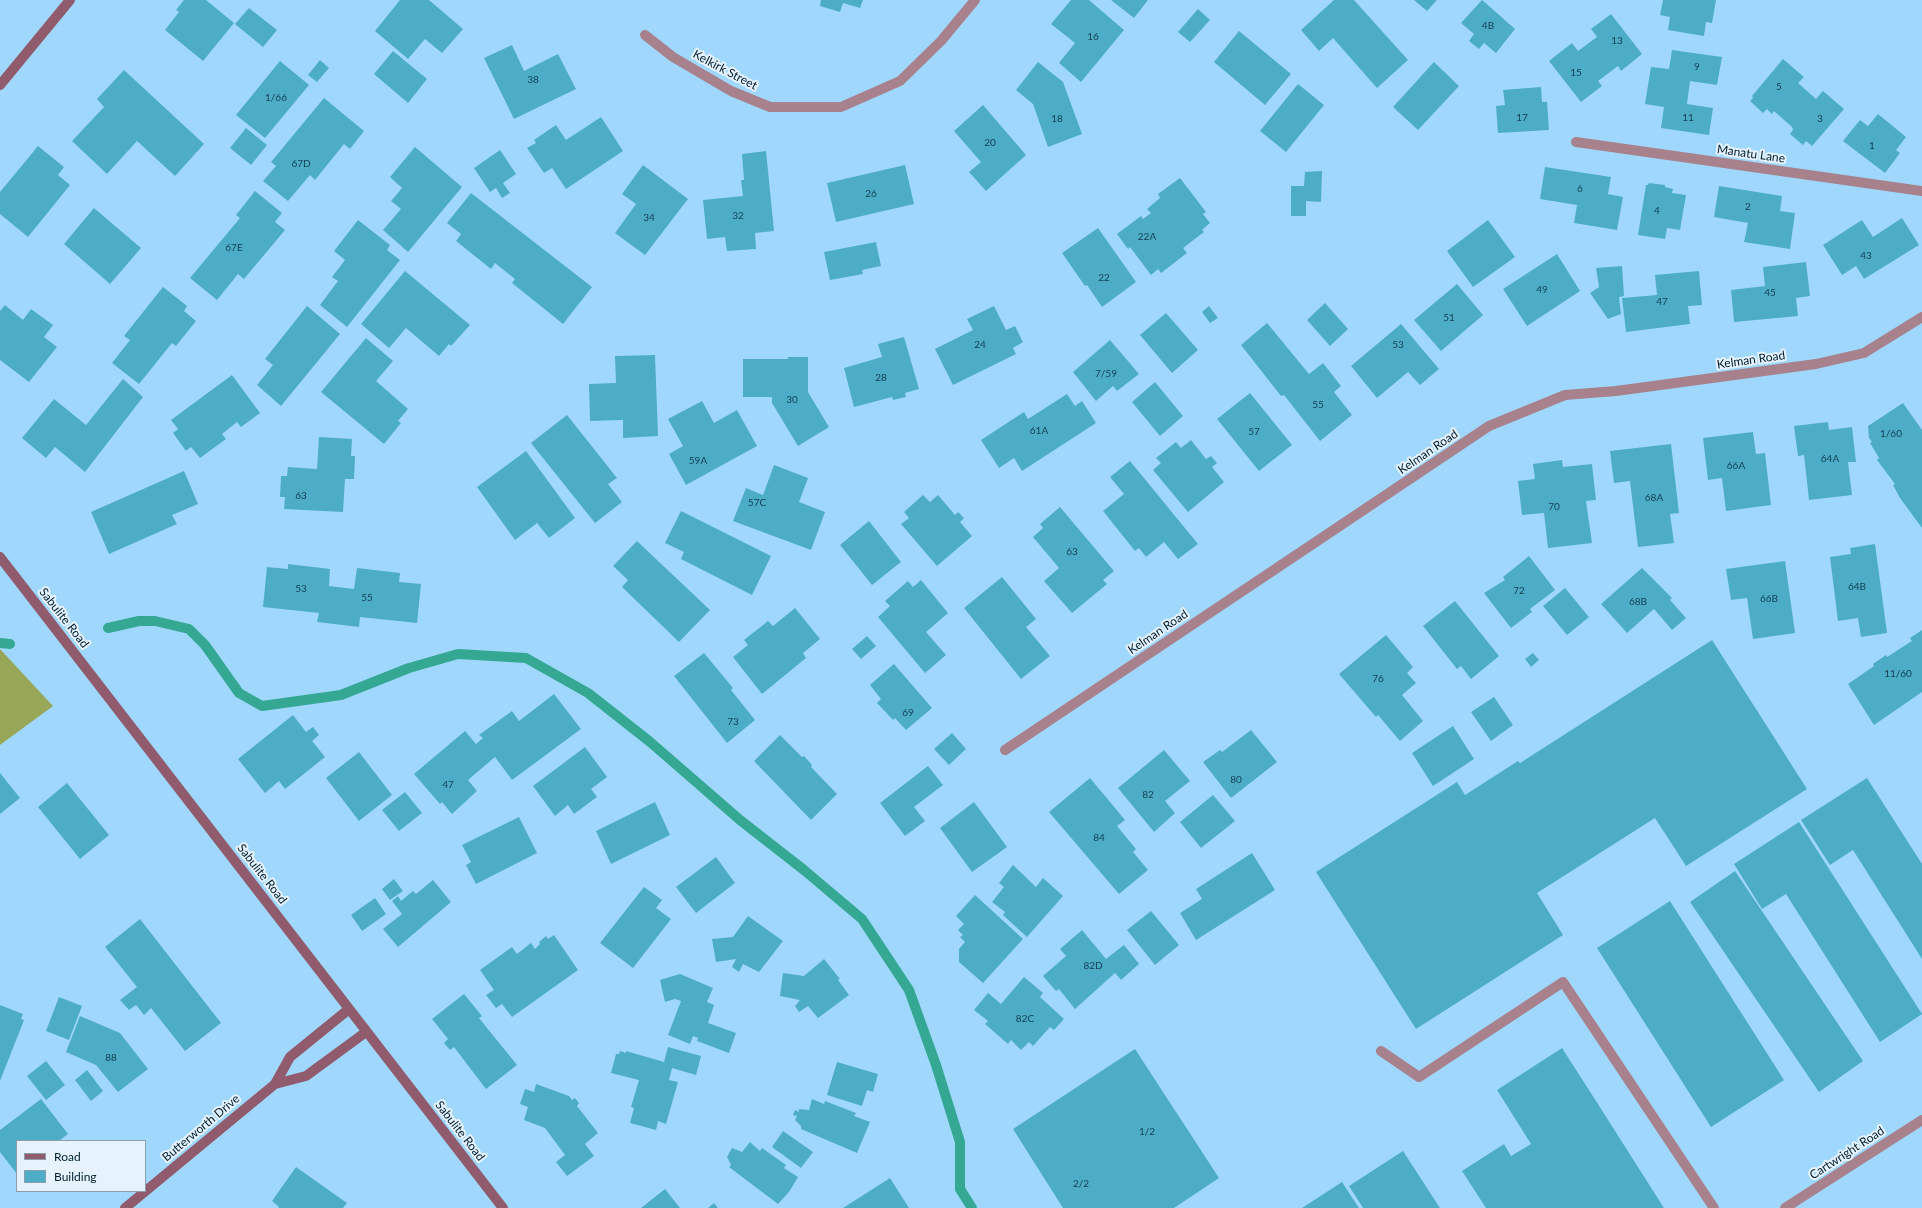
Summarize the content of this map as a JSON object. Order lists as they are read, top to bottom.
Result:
{
  "streets": {
    "street": [
      "Kelkirk Street",
      "Manatu Lane",
      "Kelman Road",
      "Sabulite Road",
      "Butterworth Drive",
      "Cartwright Road"
    ]
  },
  "crossings": [
    ["Sabulite Road", "Butterworth Drive"]
  ],
  "house_numbers": [
    "4B",
    "16",
    "13",
    "9",
    "15",
    "38",
    "5",
    "1/66",
    "17",
    "11",
    "18",
    "3",
    "20",
    "1",
    "67D",
    "6",
    "26",
    "2",
    "4",
    "32",
    "34",
    "22A",
    "67E",
    "43",
    "22",
    "49",
    "45",
    "47",
    "51",
    "24",
    "53",
    "7/59",
    "28",
    "30",
    "55",
    "61A",
    "57",
    "1/60",
    "64A",
    "59A",
    "66A",
    "63",
    "68A",
    "57C",
    "70",
    "63",
    "64B",
    "53",
    "72",
    "55",
    "66B",
    "68B",
    "11/60",
    "76",
    "69",
    "73",
    "80",
    "47",
    "82",
    "84",
    "82D",
    "82C",
    "88",
    "1/2",
    "2/2"
  ],
  "legend": ["Road", "Building"]
}
